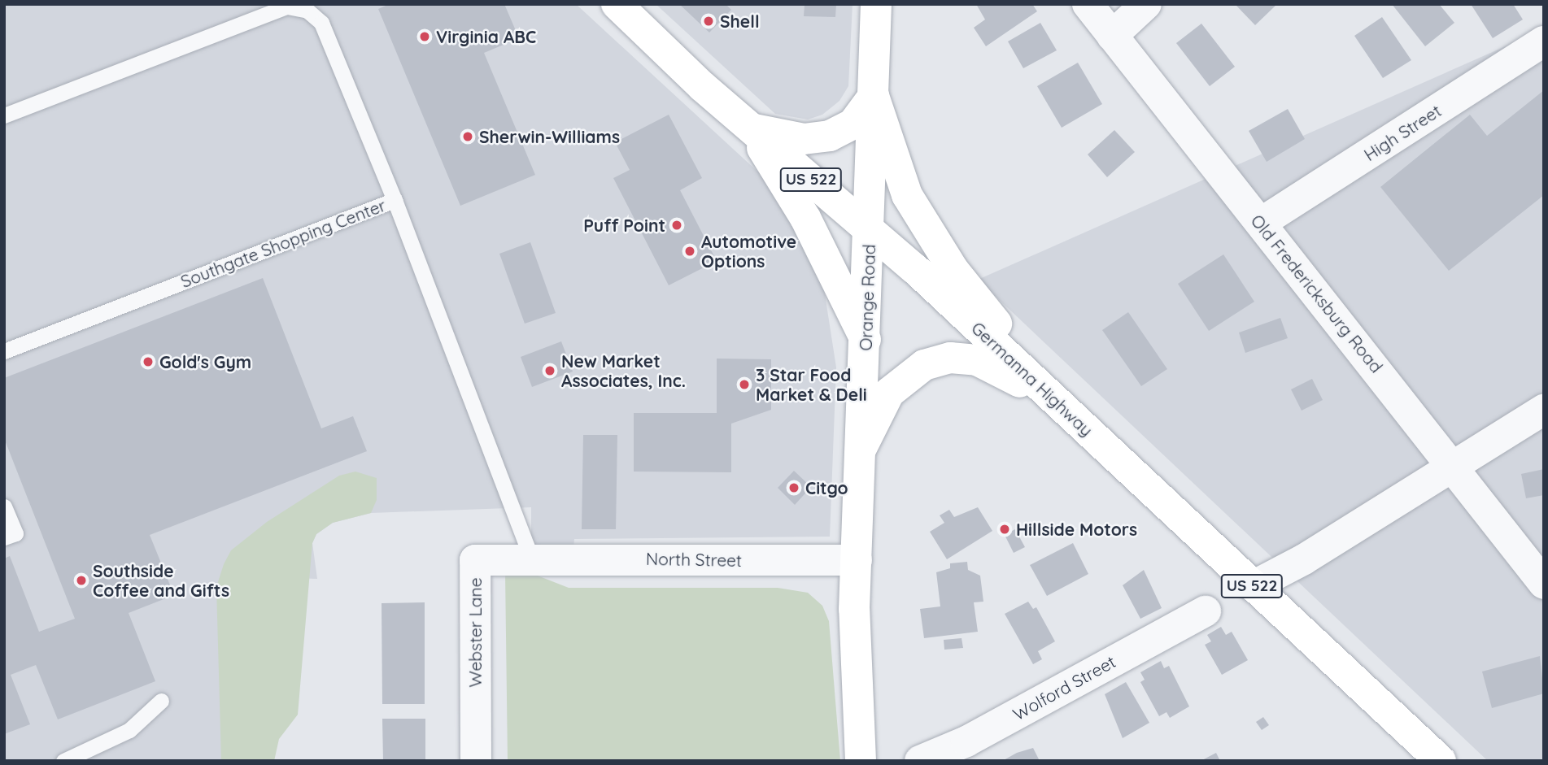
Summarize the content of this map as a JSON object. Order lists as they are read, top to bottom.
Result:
{
  "streets": {
    "main road": ["US 522", "Orange Road", "Germanna Highway"],
    "street": [
      "High Street",
      "Old Fredericksburg Road",
      "North Street",
      "Webster Lane",
      "Wolford Street"
    ],
    "lane": ["Southgate Shopping Center"]
  },
  "crossings": [
    ["High Street", "Old Fredericksburg Road"],
    ["Southgate Shopping Center", "North Street"],
    ["Southgate Shopping Center", "Webster Lane"],
    ["Orange Road", "Germanna Highway"],
    ["Orange Road", "North Street"],
    ["North Street", "Webster Lane"]
  ],
  "places": [
    "Shell",
    "Virginia ABC",
    "Sherwin-Williams",
    "Puff Point",
    "Automotive Options",
    "Gold's Gym",
    "New Market Associates, Inc.",
    "3 Star Food Market & Deli",
    "Citgo",
    "Hillside Motors",
    "Southside Coffee and Gifts"
  ]
}
